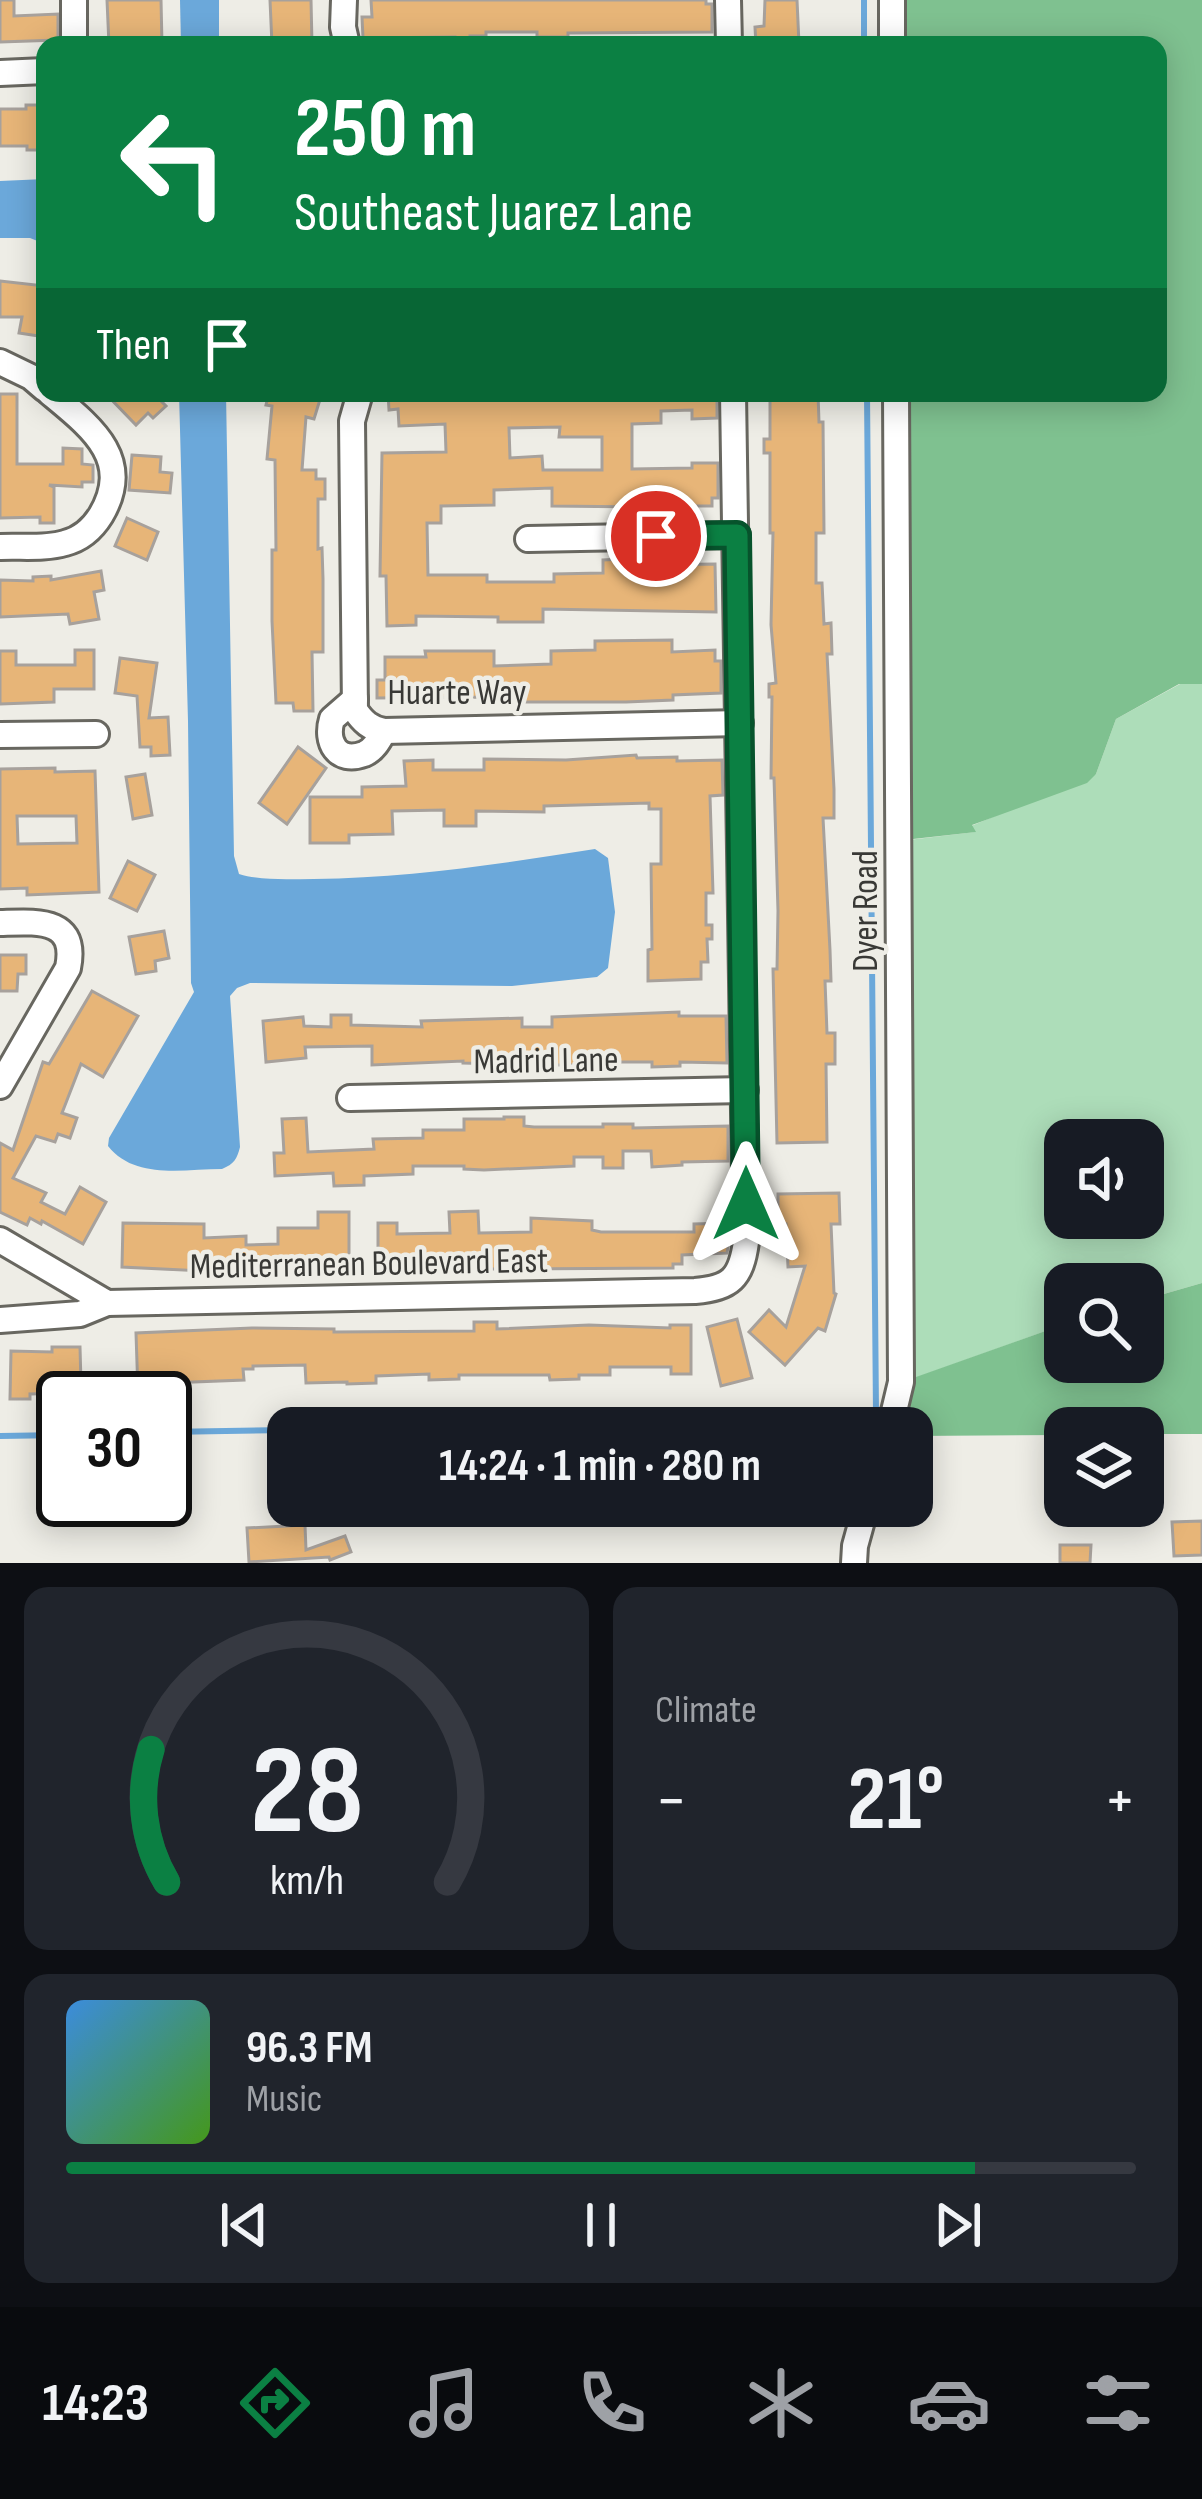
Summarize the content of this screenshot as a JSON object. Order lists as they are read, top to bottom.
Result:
{
  "streets": {
    "street": [
      "Huarte Way",
      "Dyer Road",
      "Madrid Lane",
      "Mediterranean Boulevard East"
    ]
  },
  "crossings": [
    ["Madrid Lane", "Mediterranean Boulevard East"]
  ],
  "page": {
    "turn": ["250 m", "Southeast Juarez Lane"],
    "then": "Then",
    "limit": "30",
    "trip": "14:24 · 1 min · 280 m",
    "tile": "Climate",
    "heat": ["−", "21°", "+"],
    "song": ["96.3 FM", "Music"],
    "tabs": "14:23",
    "gauge": ["28", "km/h"]
  }
}
